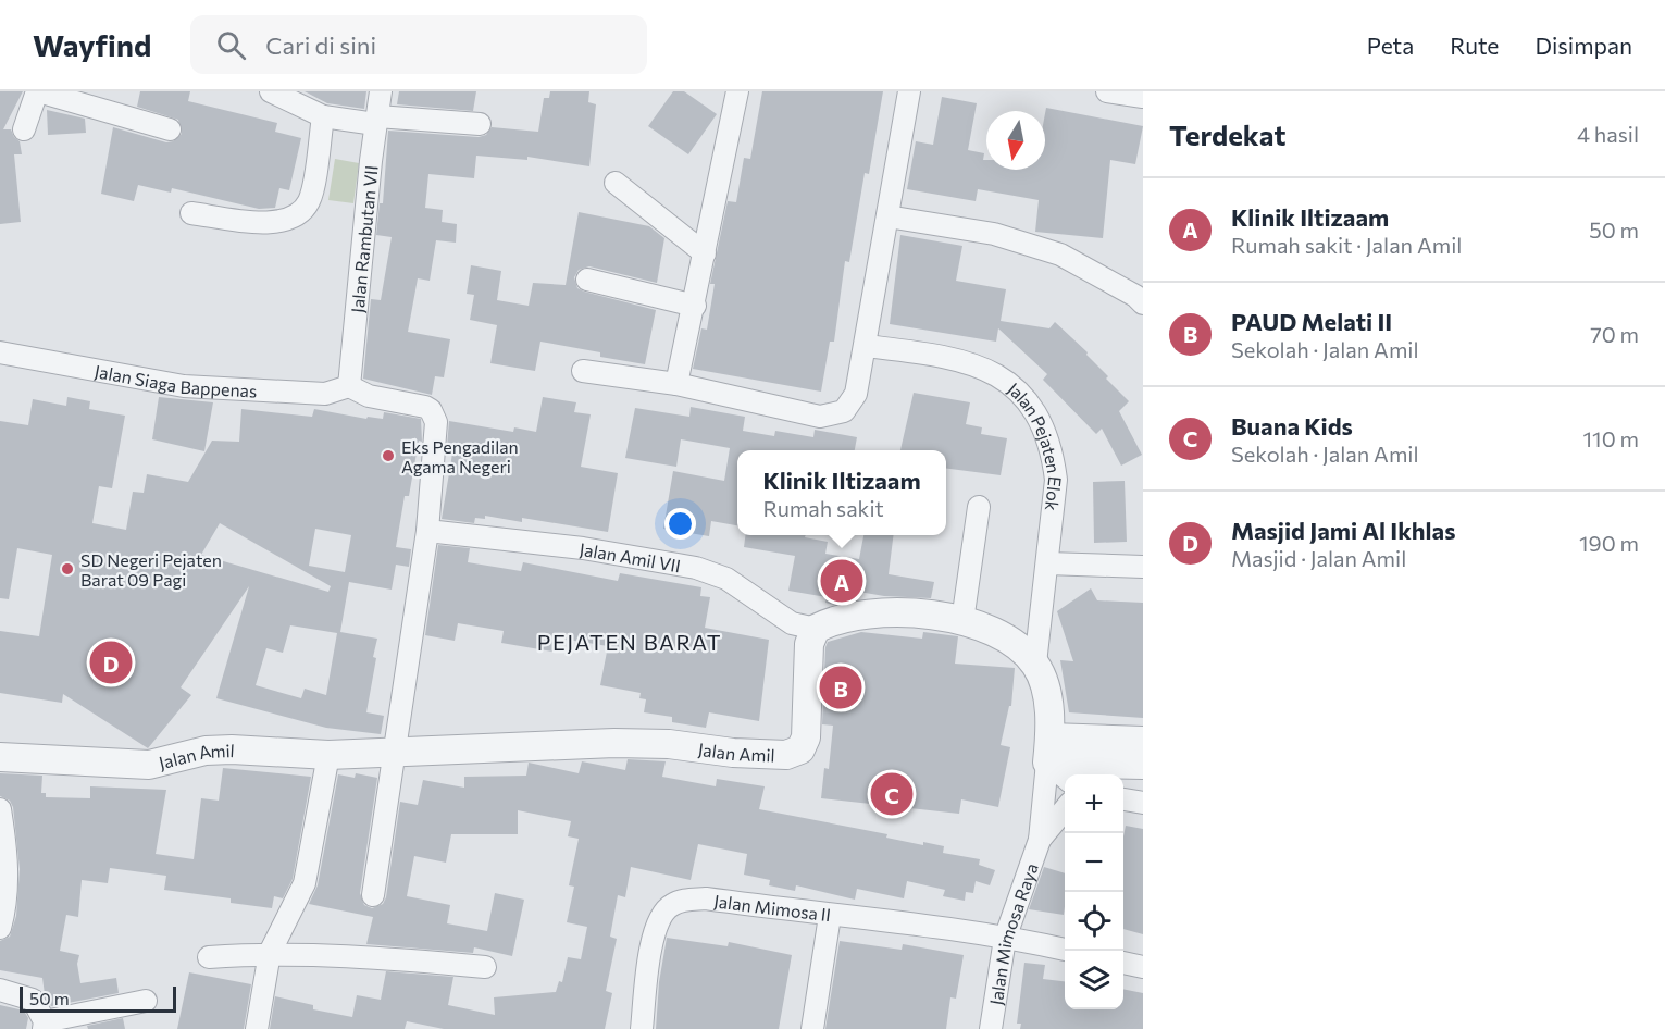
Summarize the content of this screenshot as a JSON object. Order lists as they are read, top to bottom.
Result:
{
  "streets": {
    "street": [
      "Jalan Rambutan VII",
      "Jalan Siaga Bappenas",
      "Jalan Pejaten Elok",
      "Jalan Amil VII",
      "Jalan Amil",
      "Jalan Mimosa II",
      "Jalan Mimosa Raya"
    ]
  },
  "crossings": [
    ["Jalan Rambutan VII", "Jalan Siaga Bappenas"],
    ["Jalan Amil VII", "Jalan Amil"],
    ["Jalan Mimosa II", "Jalan Mimosa Raya"]
  ],
  "districts": ["PEJATEN BARAT"],
  "places": ["Eks Pengadilan Agama Negeri", "SD Negeri Pejaten Barat 09 Pagi"],
  "scale_bar": "50 m",
  "north": "bottom",
  "page": {
    "header": "Wayfind",
    "search": "Cari di sini",
    "nav": ["Peta", "Rute", "Disimpan"],
    "heading": ["Terdekat", "4 hasil"],
    "list": [
      {
        "mark": "A",
        "name": "Klinik Iltizaam",
        "note": "Rumah sakit · Jalan Amil",
        "value": "50 m"
      },
      {
        "mark": "B",
        "name": "PAUD Melati II",
        "note": "Sekolah · Jalan Amil",
        "value": "70 m"
      },
      {
        "mark": "C",
        "name": "Buana Kids",
        "note": "Sekolah · Jalan Amil",
        "value": "110 m"
      },
      {
        "mark": "D",
        "name": "Masjid Jami Al Ikhlas",
        "note": "Masjid · Jalan Amil",
        "value": "190 m"
      }
    ],
    "popup": ["Klinik Iltizaam", "Rumah sakit"],
    "pins": [
      "A",
      "D",
      "B",
      "C"
    ],
    "map_buttons": ["+", "−"],
    "scale": "50 m"
  }
}
